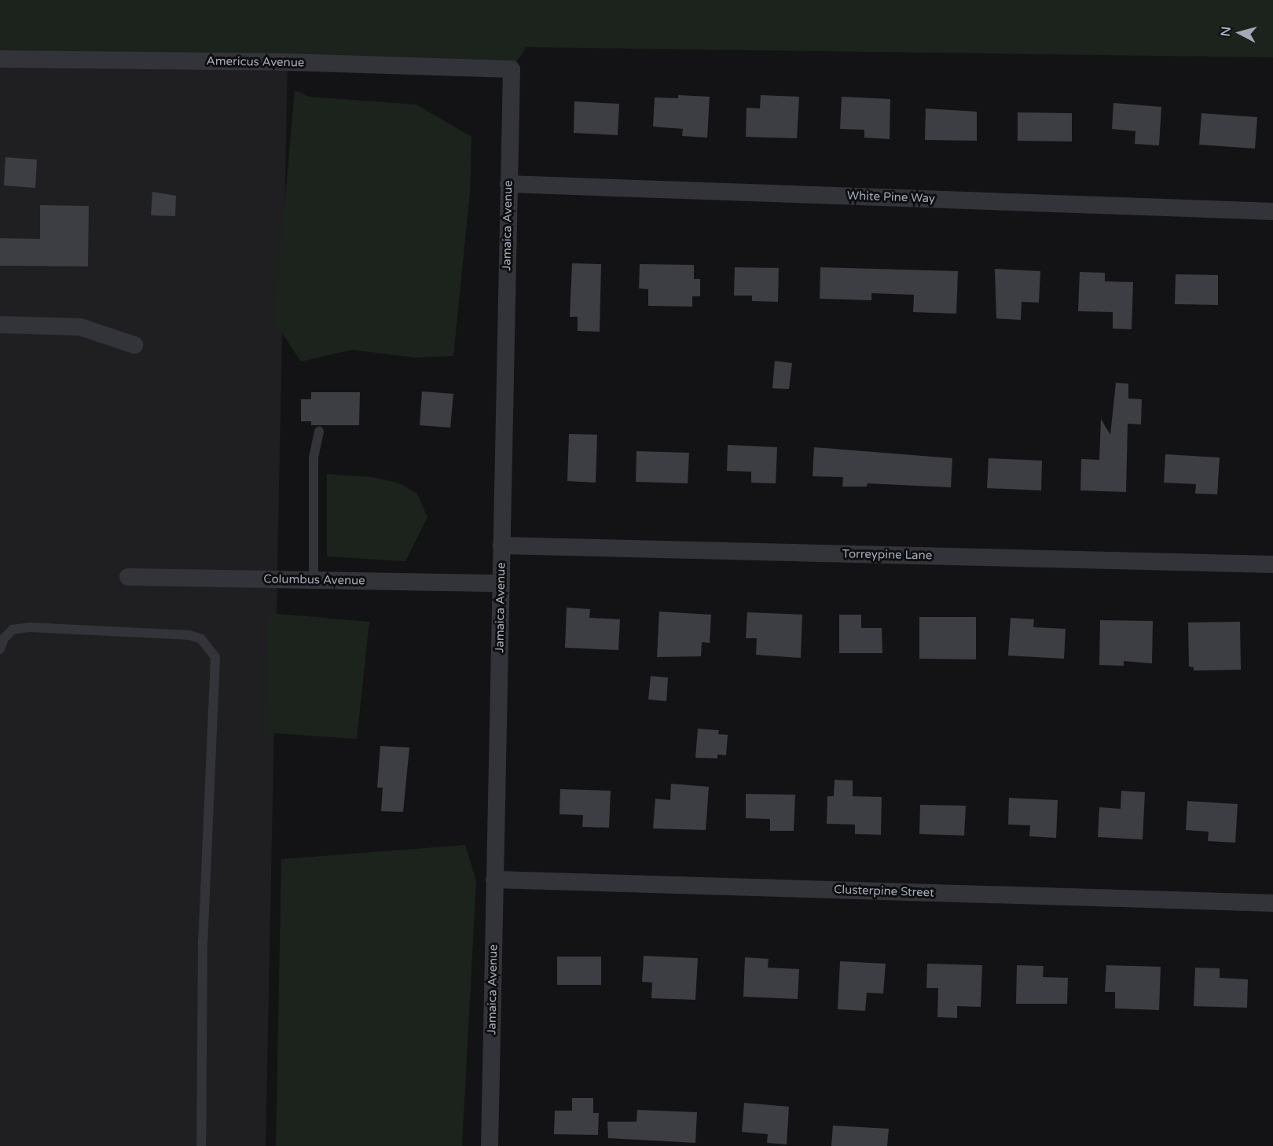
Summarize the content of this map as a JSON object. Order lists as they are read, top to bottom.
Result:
{
  "streets": {
    "street": [
      "Americus Avenue",
      "White Pine Way",
      "Jamaica Avenue",
      "Torreypine Lane",
      "Columbus Avenue",
      "Clusterpine Street"
    ]
  },
  "crossings": [
    ["Americus Avenue", "Jamaica Avenue"],
    ["White Pine Way", "Jamaica Avenue"],
    ["Jamaica Avenue", "Torreypine Lane"],
    ["Jamaica Avenue", "Columbus Avenue"],
    ["Jamaica Avenue", "Clusterpine Street"]
  ],
  "north": "left"
}
